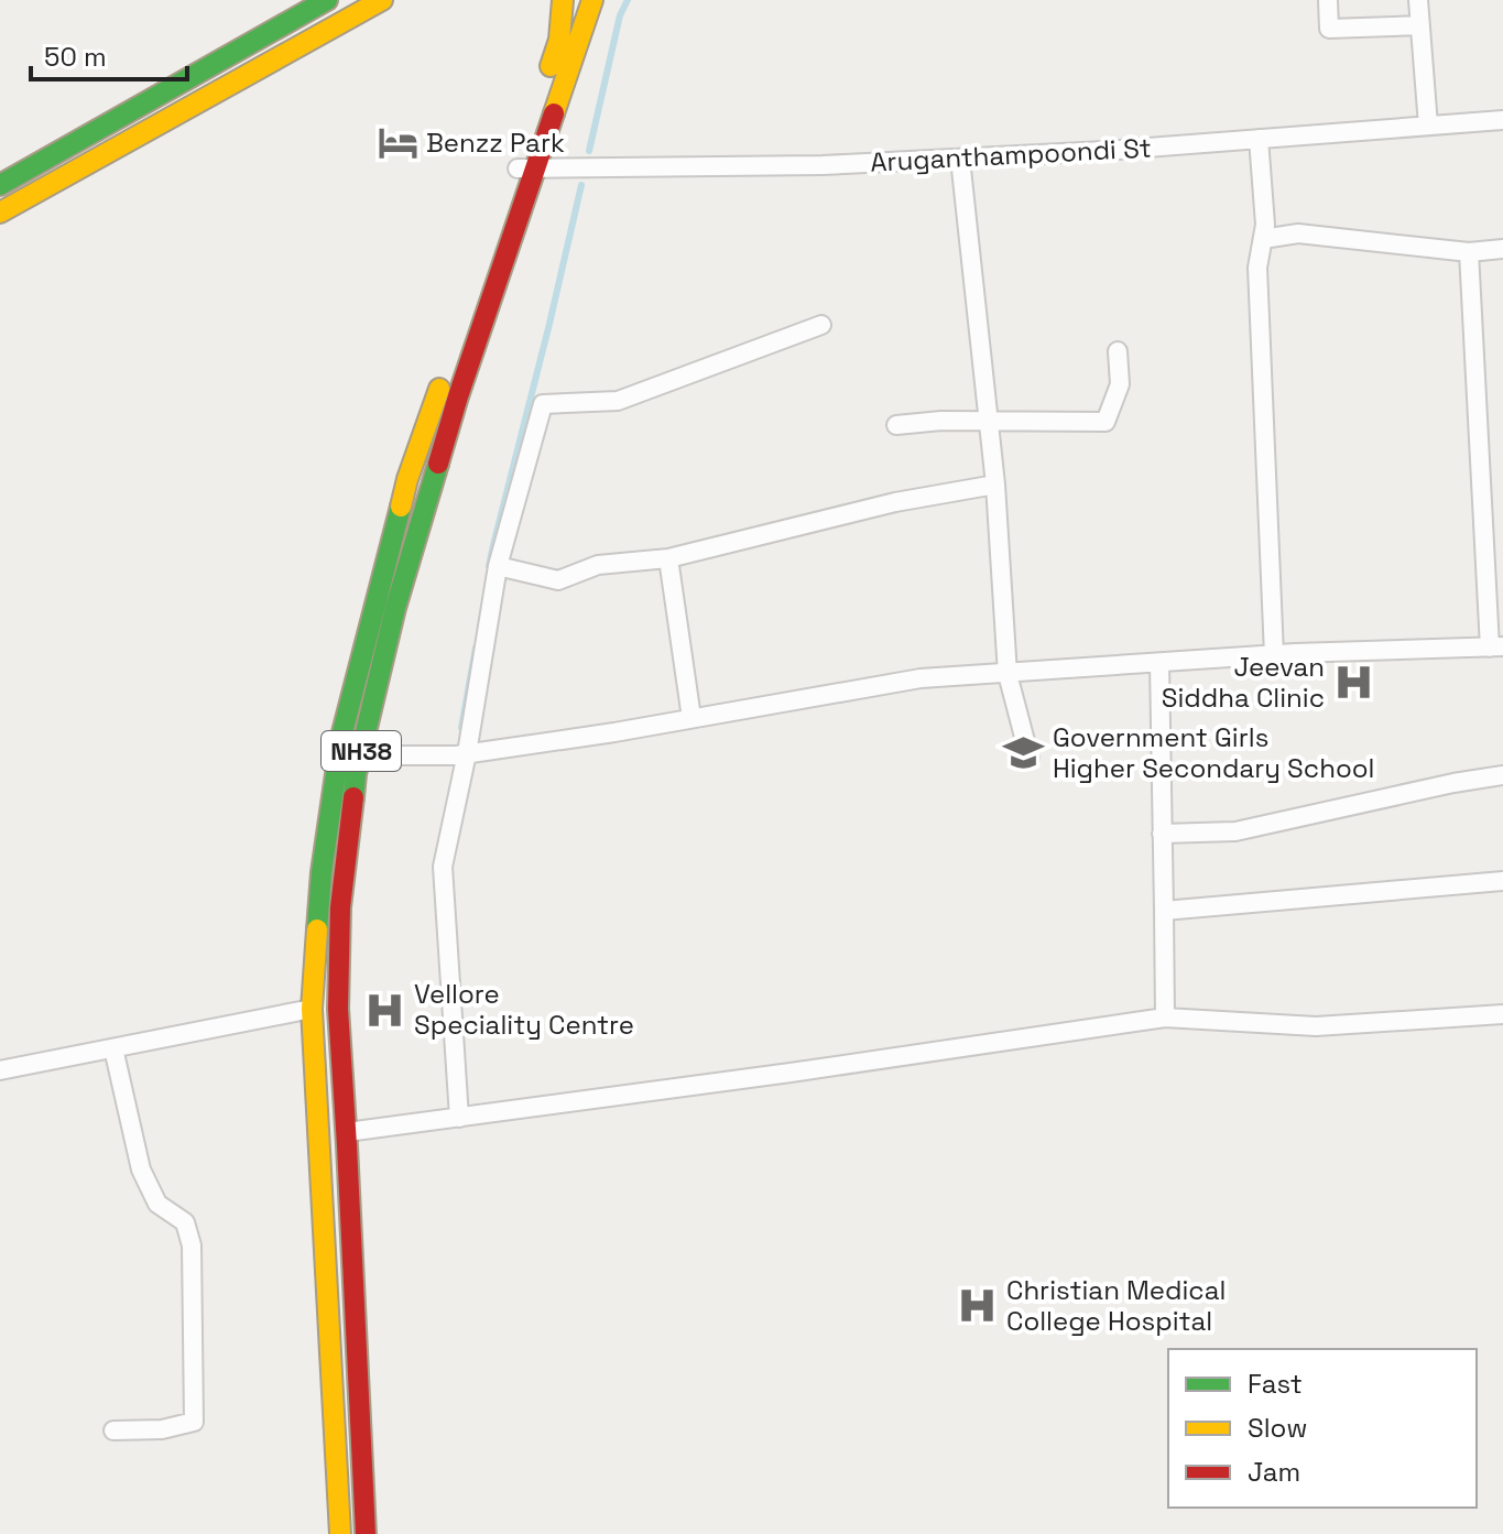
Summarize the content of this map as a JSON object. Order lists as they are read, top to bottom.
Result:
{
  "streets": {
    "main road": ["NH38"],
    "street": ["Aruganthampoondi St"]
  },
  "crossings": [
    ["Aruganthampoondi St", "NH38"]
  ],
  "places": {
    "hotel": ["Benzz Park"],
    "hospital": ["Jeevan Siddha Clinic", "Vellore Speciality Centre", "Christian Medical College Hospital"],
    "school or university": ["Government Girls Higher Secondary School"]
  },
  "legend": ["Fast", "Slow", "Jam"],
  "scale_bar": "50 m"
}
